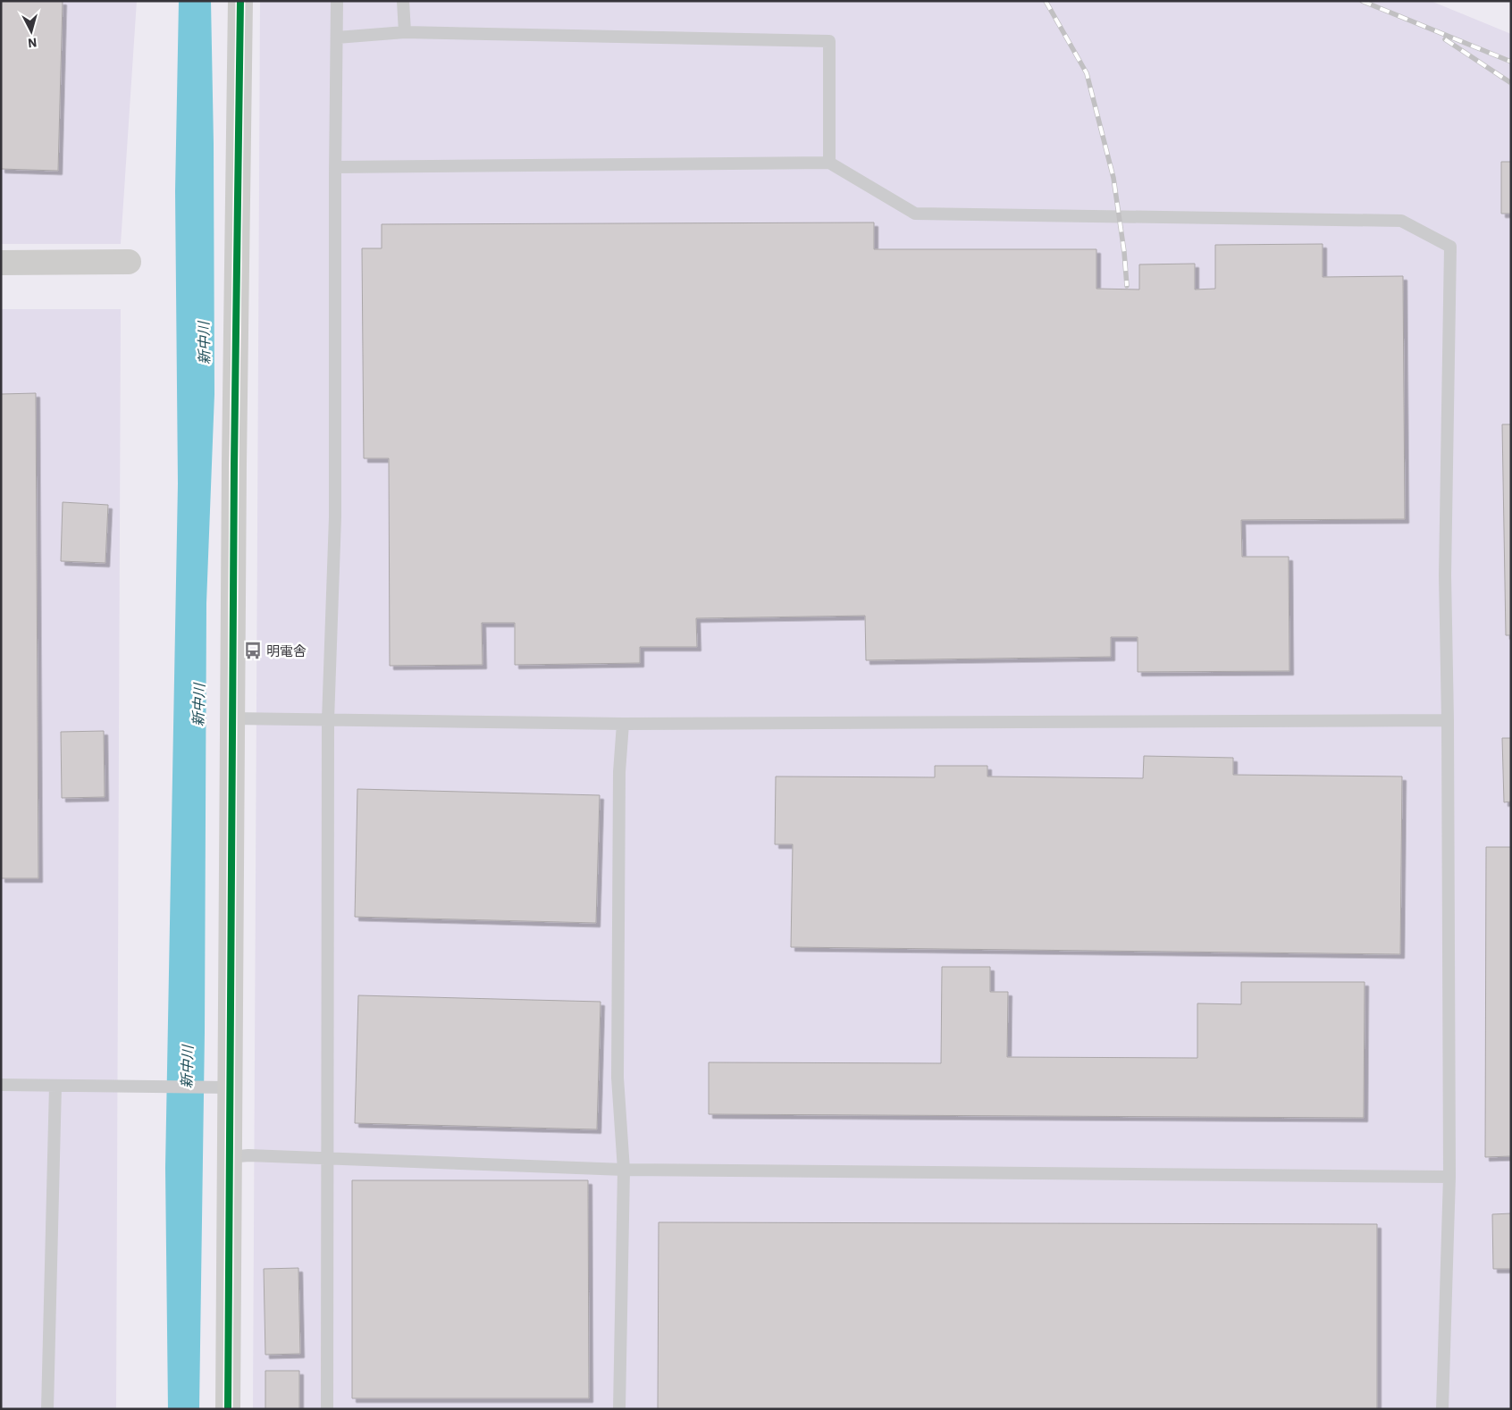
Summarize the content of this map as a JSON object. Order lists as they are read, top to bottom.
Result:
{
  "water": ["新中川"],
  "places": {
    "bus stop": ["明電舎"]
  },
  "north": "bottom"
}
